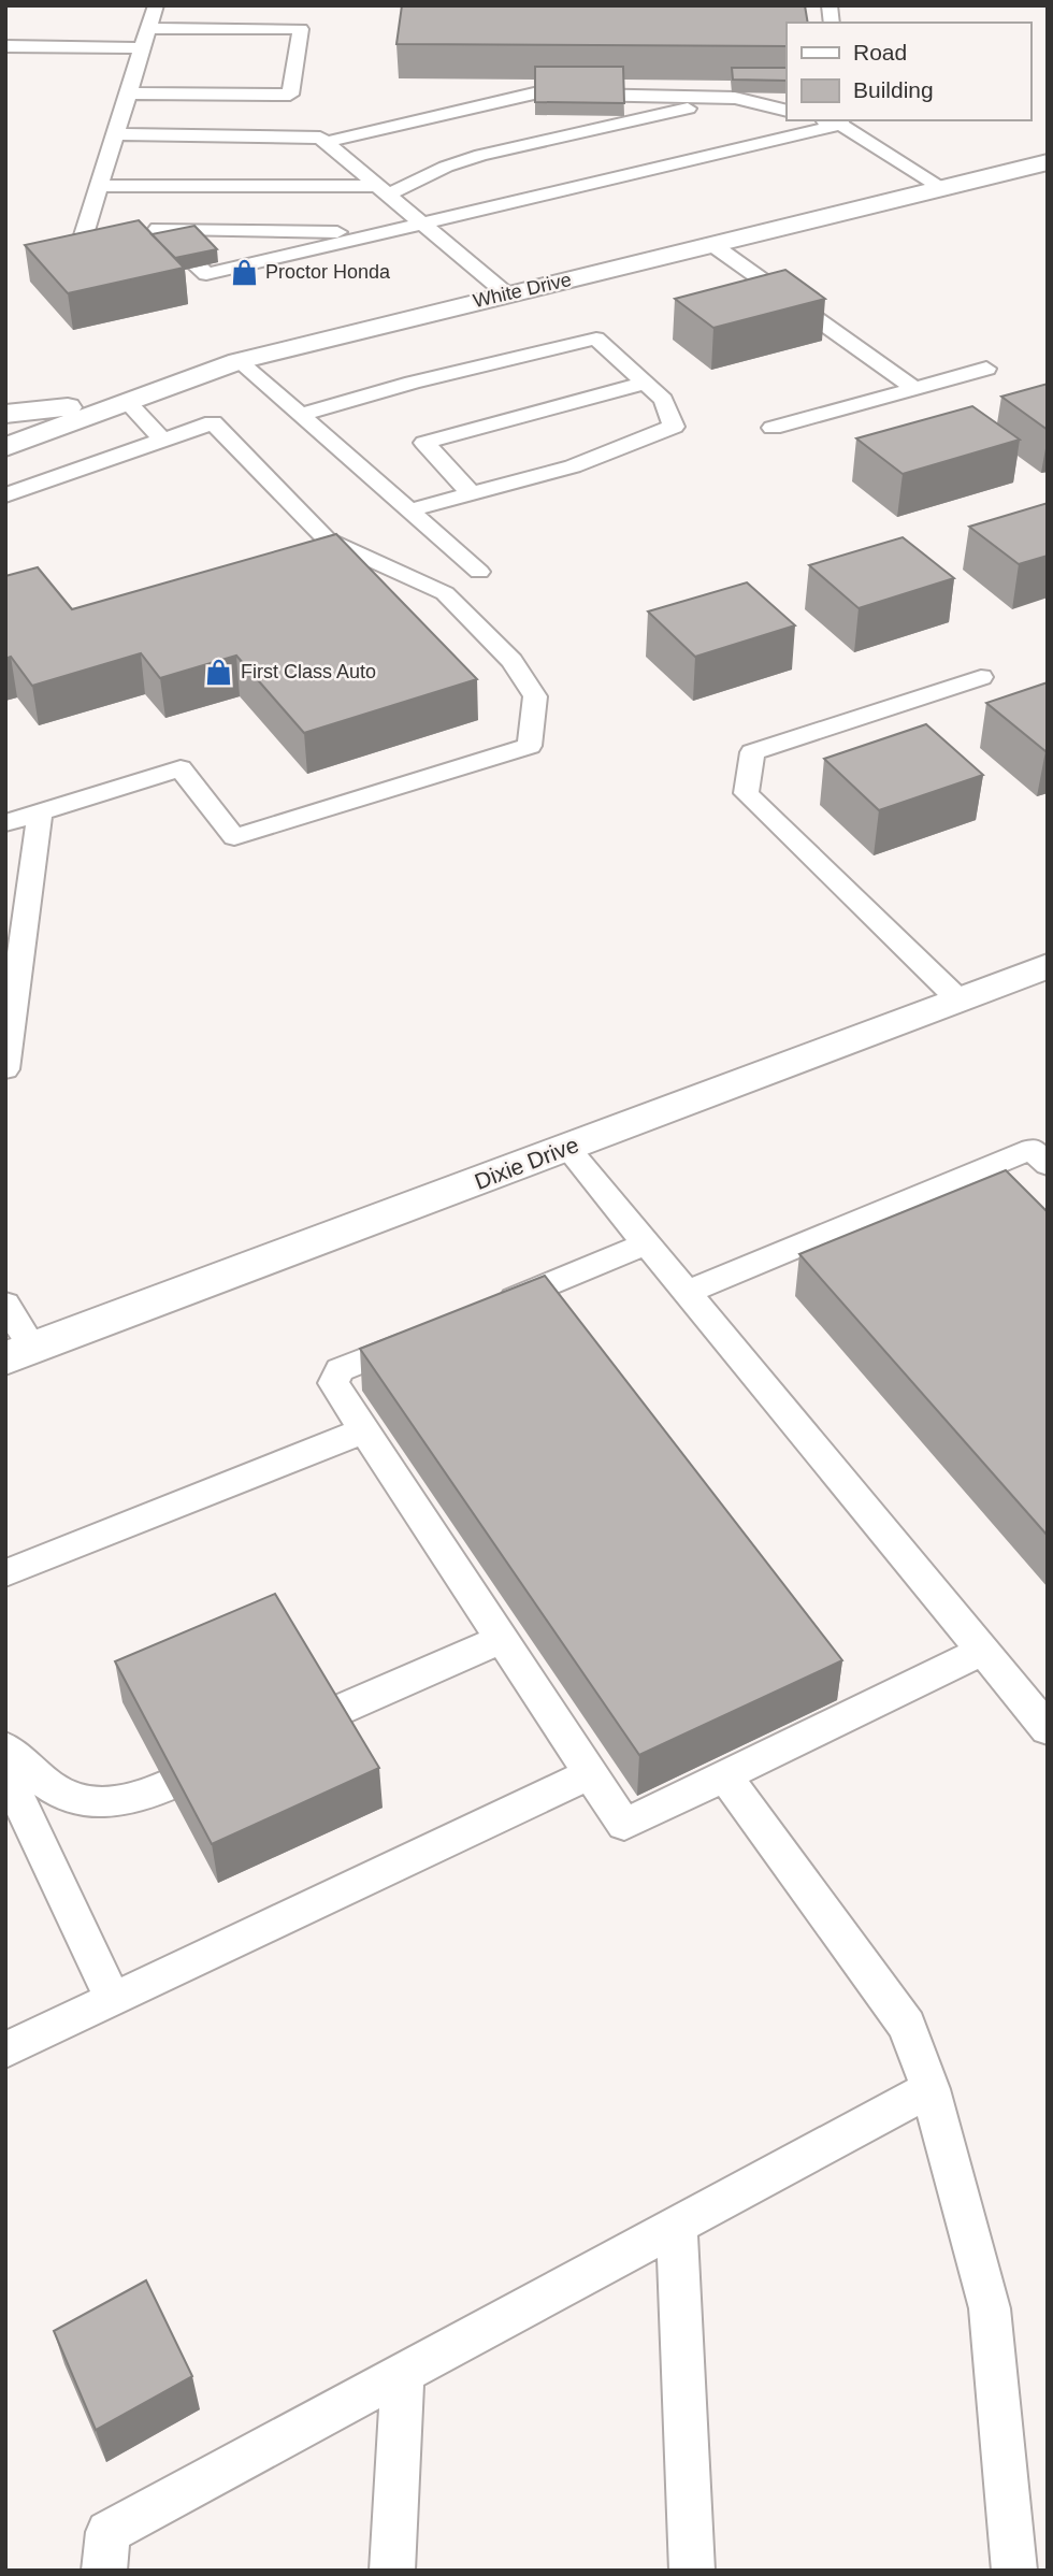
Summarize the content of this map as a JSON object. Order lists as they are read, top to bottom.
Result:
{
  "streets": {
    "street": ["White Drive", "Dixie Drive"]
  },
  "places": {
    "shop": ["Proctor Honda", "First Class Auto"]
  },
  "legend": ["Road", "Building"]
}
